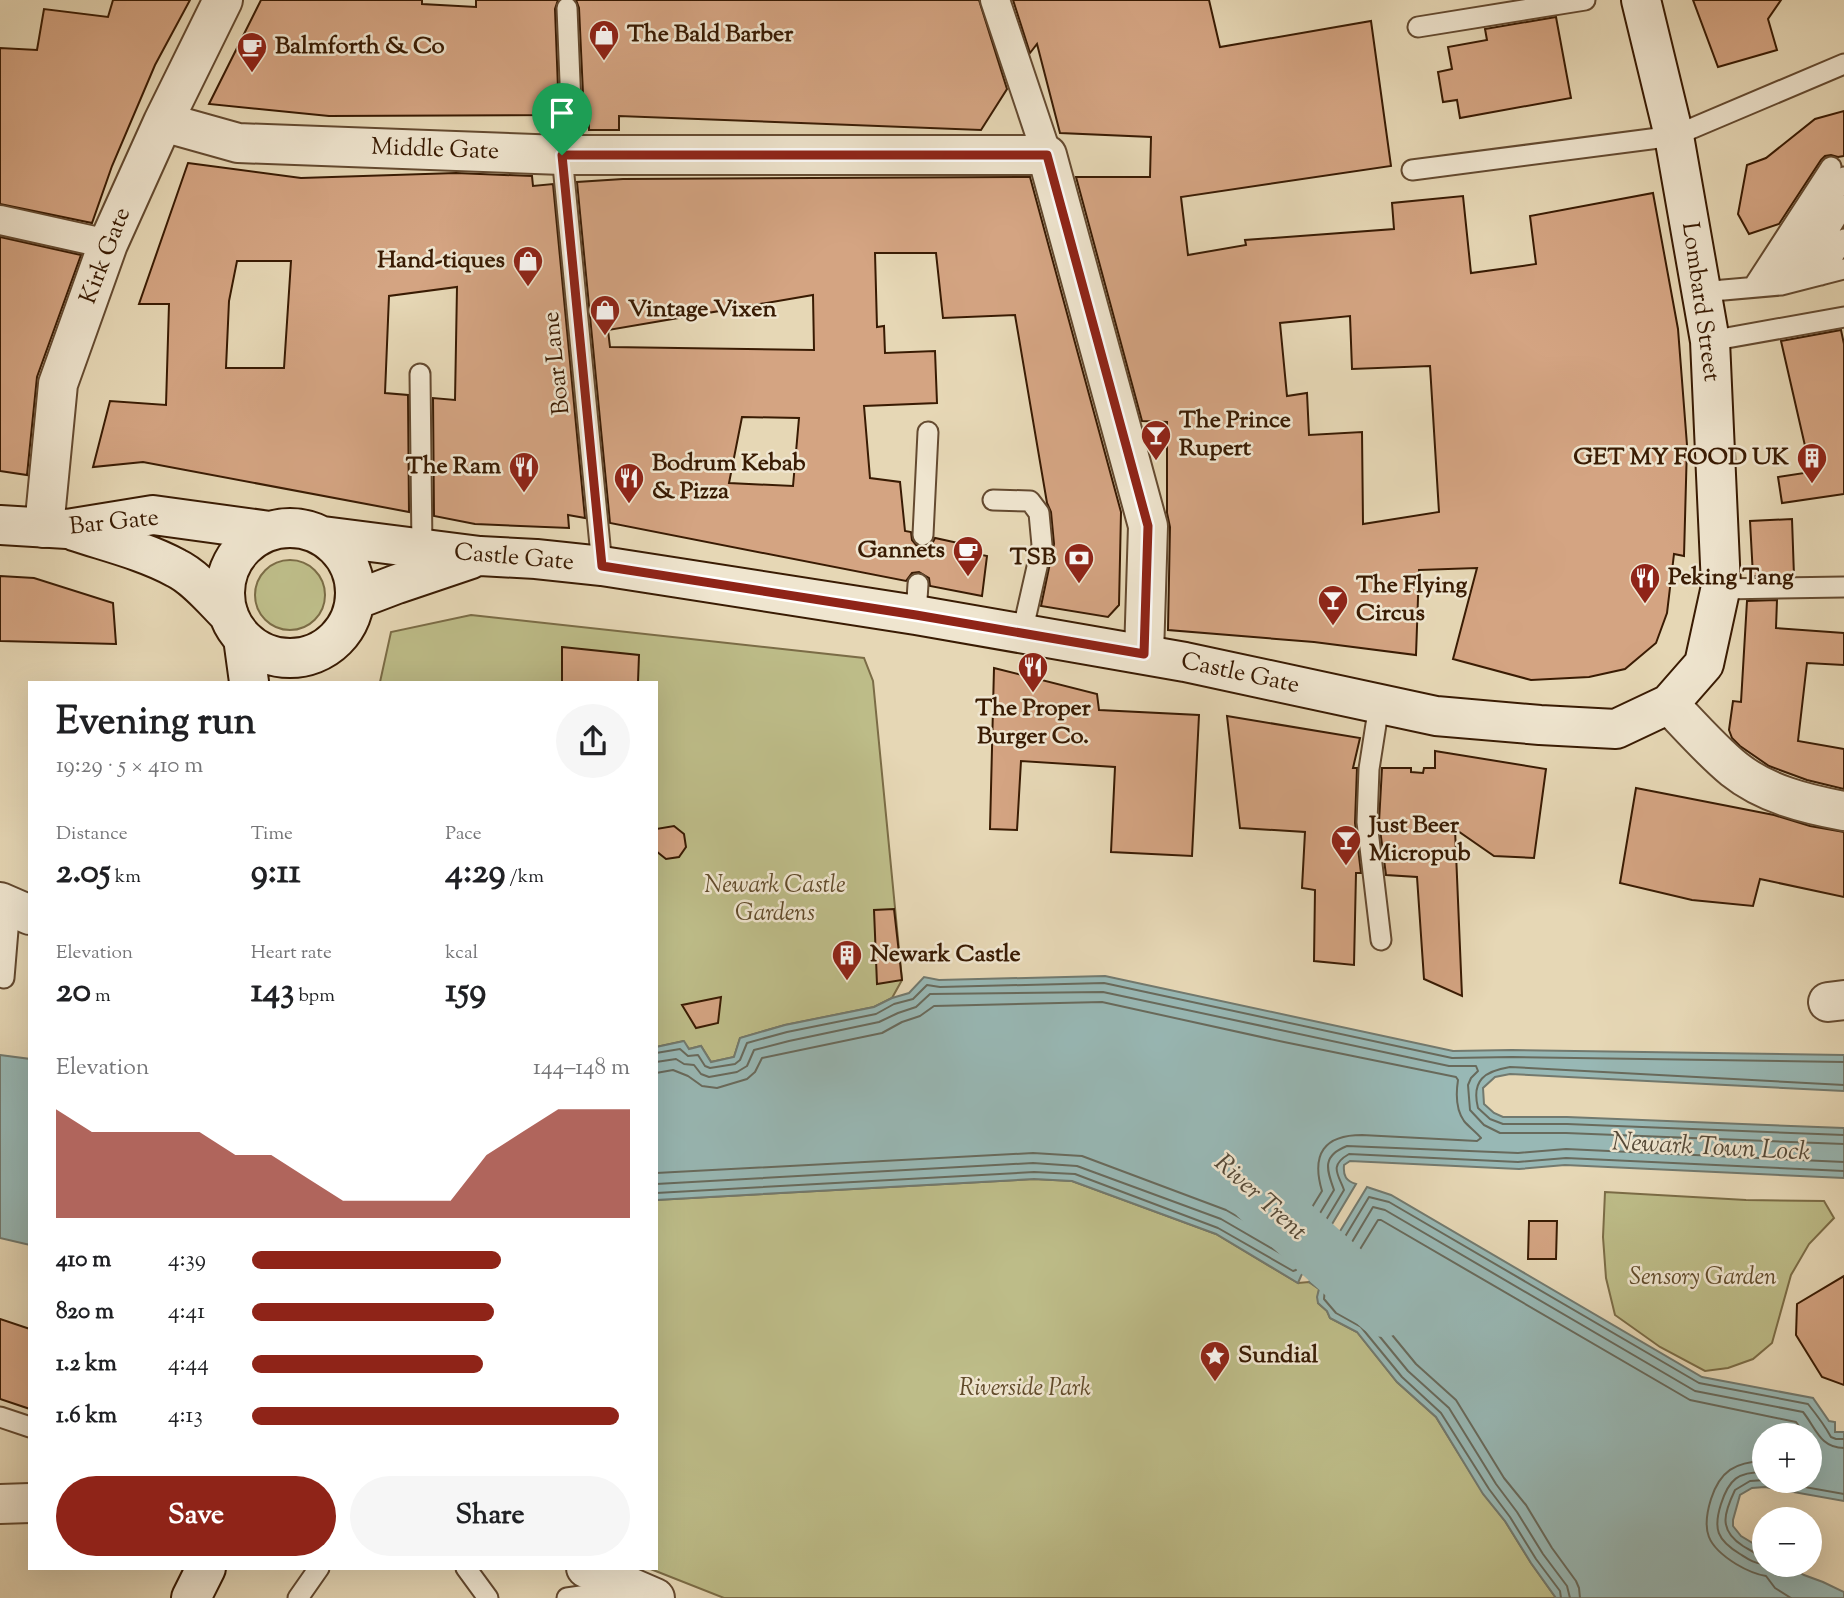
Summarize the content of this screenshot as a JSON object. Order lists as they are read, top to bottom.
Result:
{
  "streets": {
    "main road": [
      "Middle Gate",
      "Kirk Gate",
      "Lombard Street",
      "Bar Gate",
      "Castle Gate"
    ],
    "lane": ["Boar Lane"]
  },
  "crossings": [
    ["Middle Gate", "Kirk Gate"],
    ["Middle Gate", "Boar Lane"],
    ["Kirk Gate", "Bar Gate"],
    ["Lombard Street", "Castle Gate"],
    ["Boar Lane", "Castle Gate"],
    ["Bar Gate", "Castle Gate"]
  ],
  "water": ["Newark Town Lock", "River Trent"],
  "parks": ["Newark Castle Gardens", "Sensory Garden", "Riverside Park"],
  "places": {
    "shop": ["The Bald Barber", "Hand-tiques", "Vintage Vixen"],
    "cafe": ["Balmforth & Co", "Gannets"],
    "bar": ["The Prince Rupert", "The Flying Circus", "Just Beer Micropub"],
    "building": ["GET MY FOOD UK", "Newark Castle"],
    "restaurant": [
      "The Ram",
      "Bodrum Kebab & Pizza",
      "Peking Tang",
      "The Proper Burger Co."
    ],
    "bank": ["TSB"],
    "place": ["Sundial"]
  },
  "page": {
    "heading": ["Evening run", "19:29 · 5 × 410 m"],
    "stats": [
      ["Distance", "2.05 km"],
      ["Time", "9:11"],
      ["Pace", "4:29 /km"],
      ["Elevation", "20 m"],
      ["Heart rate", "143 bpm"],
      ["kcal", "159"]
    ],
    "chart": ["Elevation", "144–148 m"],
    "list": [
      {
        "name": "410 m",
        "note": "4:39"
      },
      {
        "name": "820 m",
        "note": "4:41"
      },
      {
        "name": "1.2 km",
        "note": "4:44"
      },
      {
        "name": "1.6 km",
        "note": "4:13"
      }
    ],
    "map_buttons": ["+", "−"],
    "buttons": ["Save", "Share"]
  }
}
